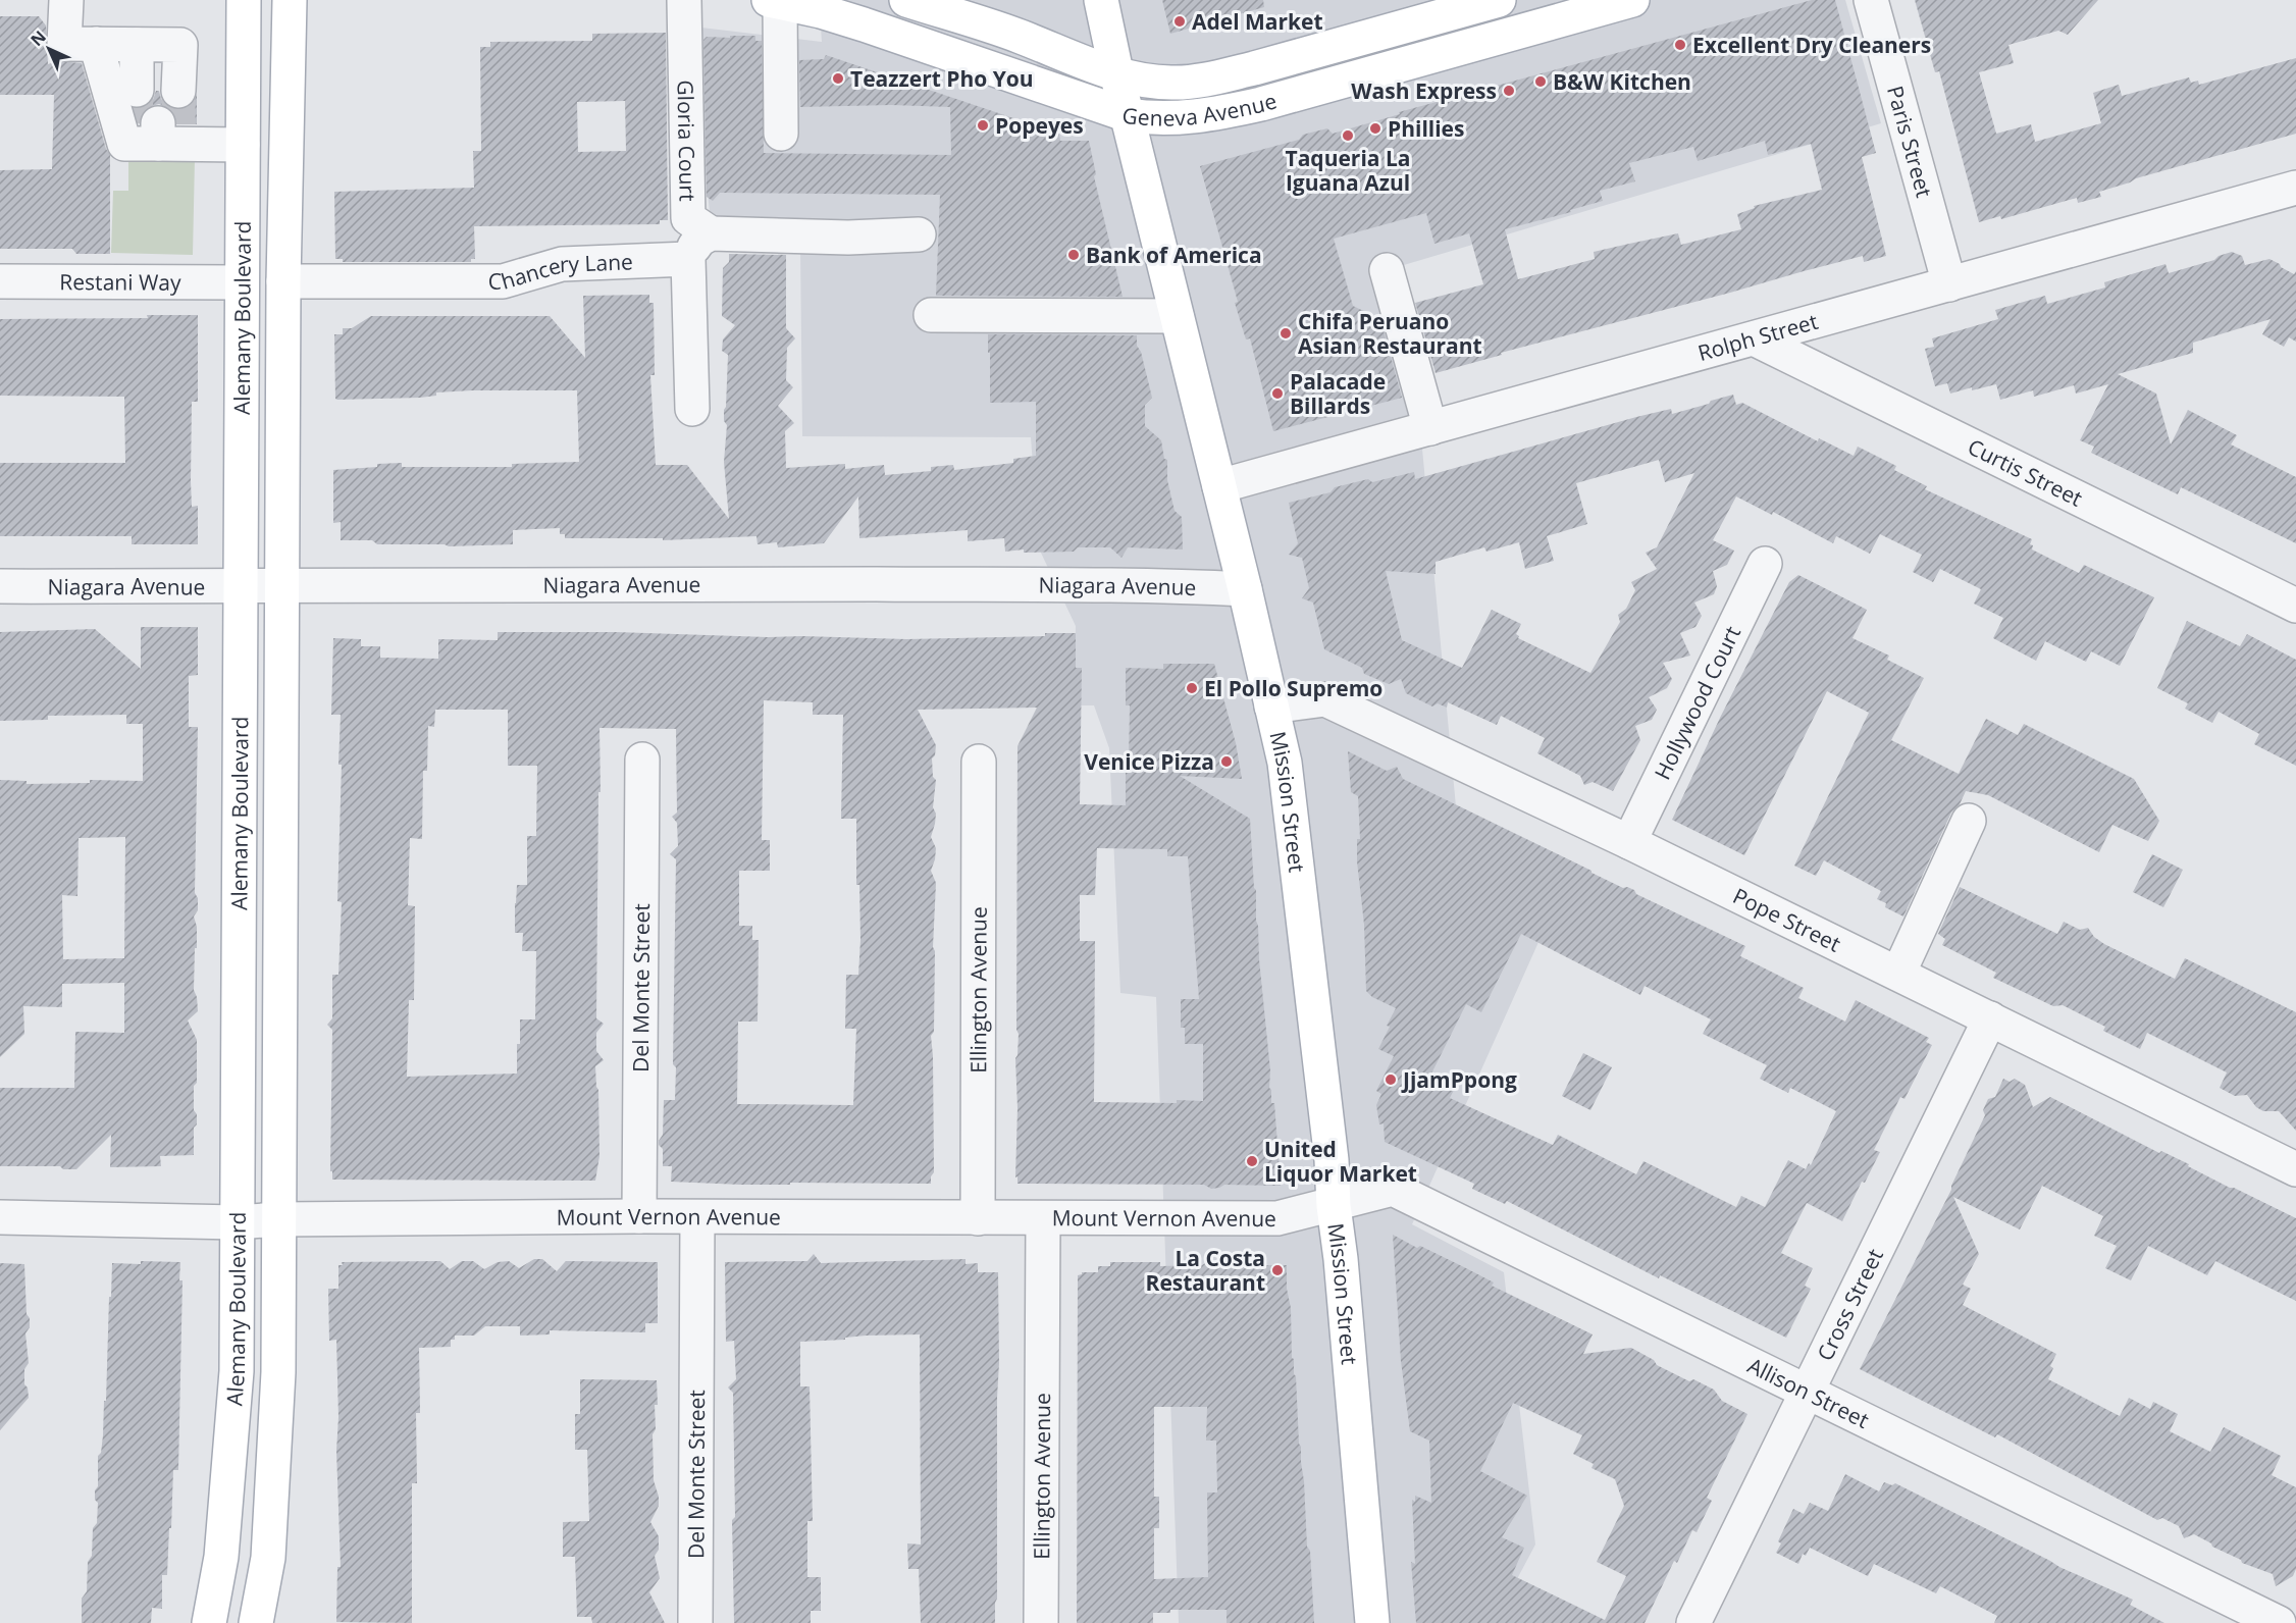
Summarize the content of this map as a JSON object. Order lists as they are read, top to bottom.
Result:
{
  "streets": {
    "main road": ["Geneva Avenue", "Alemany Boulevard", "Mission Street"],
    "street": [
      "Gloria Court",
      "Paris Street",
      "Chancery Lane",
      "Restani Way",
      "Rolph Street",
      "Curtis Street",
      "Niagara Avenue",
      "Hollywood Court",
      "Pope Street",
      "Del Monte Street",
      "Ellington Avenue",
      "Mount Vernon Avenue",
      "Cross Street",
      "Allison Street"
    ]
  },
  "crossings": [
    ["Geneva Avenue", "Mission Street"],
    ["Paris Street", "Rolph Street"],
    ["Chancery Lane", "Alemany Boulevard"],
    ["Restani Way", "Alemany Boulevard"],
    ["Alemany Boulevard", "Niagara Avenue"],
    ["Alemany Boulevard", "Mount Vernon Avenue"],
    ["Rolph Street", "Curtis Street"],
    ["Rolph Street", "Mission Street"],
    ["Niagara Avenue", "Mission Street"],
    ["Hollywood Court", "Pope Street"],
    ["Mission Street", "Pope Street"],
    ["Mission Street", "Mount Vernon Avenue"],
    ["Mission Street", "Allison Street"],
    ["Pope Street", "Cross Street"],
    ["Del Monte Street", "Mount Vernon Avenue"],
    ["Ellington Avenue", "Mount Vernon Avenue"],
    ["Mount Vernon Avenue", "Allison Street"],
    ["Cross Street", "Allison Street"]
  ],
  "places": [
    "Adel Market",
    "Excellent Dry Cleaners",
    "Teazzert Pho You",
    "B&W Kitchen",
    "Wash Express",
    "Popeyes",
    "Phillies",
    "Taqueria La Iguana Azul",
    "Bank of America",
    "Chifa Peruano Asian Restaurant",
    "Palacade Billards",
    "El Pollo Supremo",
    "Venice Pizza",
    "JjamPpong",
    "United Liquor Market",
    "La Costa Restaurant"
  ],
  "north": "top left"
}
